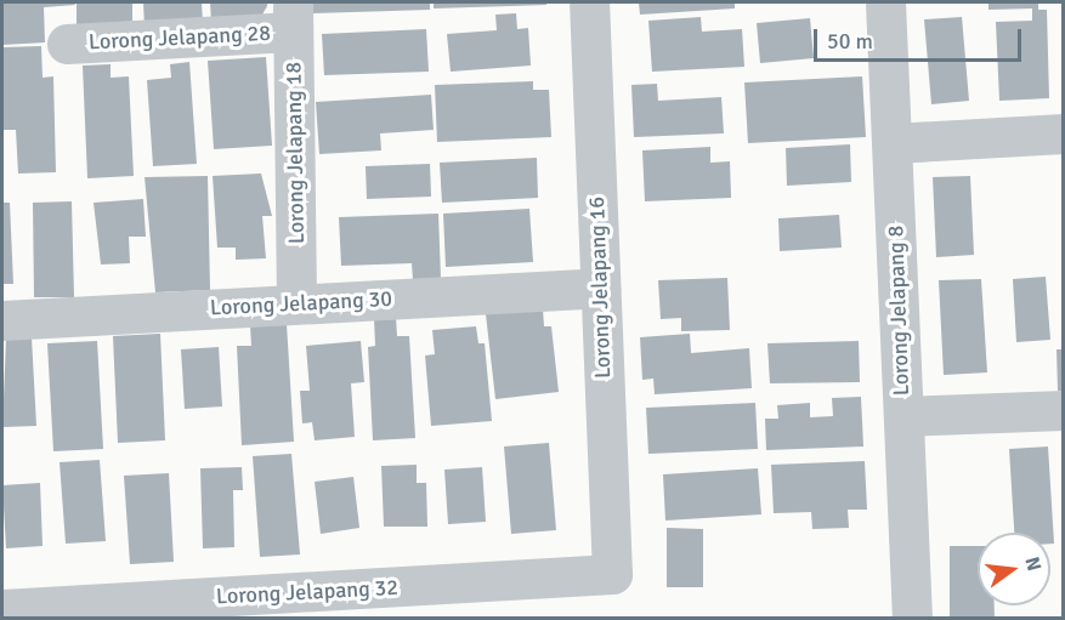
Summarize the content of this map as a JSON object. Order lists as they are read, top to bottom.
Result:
{
  "streets": {
    "street": [
      "Lorong Jelapang 28",
      "Lorong Jelapang 18",
      "Lorong Jelapang 16",
      "Lorong Jelapang 30",
      "Lorong Jelapang 8",
      "Lorong Jelapang 32"
    ]
  },
  "crossings": [
    ["Lorong Jelapang 28", "Lorong Jelapang 18"],
    ["Lorong Jelapang 18", "Lorong Jelapang 30"],
    ["Lorong Jelapang 16", "Lorong Jelapang 30"],
    ["Lorong Jelapang 16", "Lorong Jelapang 32"]
  ],
  "scale_bar": "50 m",
  "north": "right"
}
